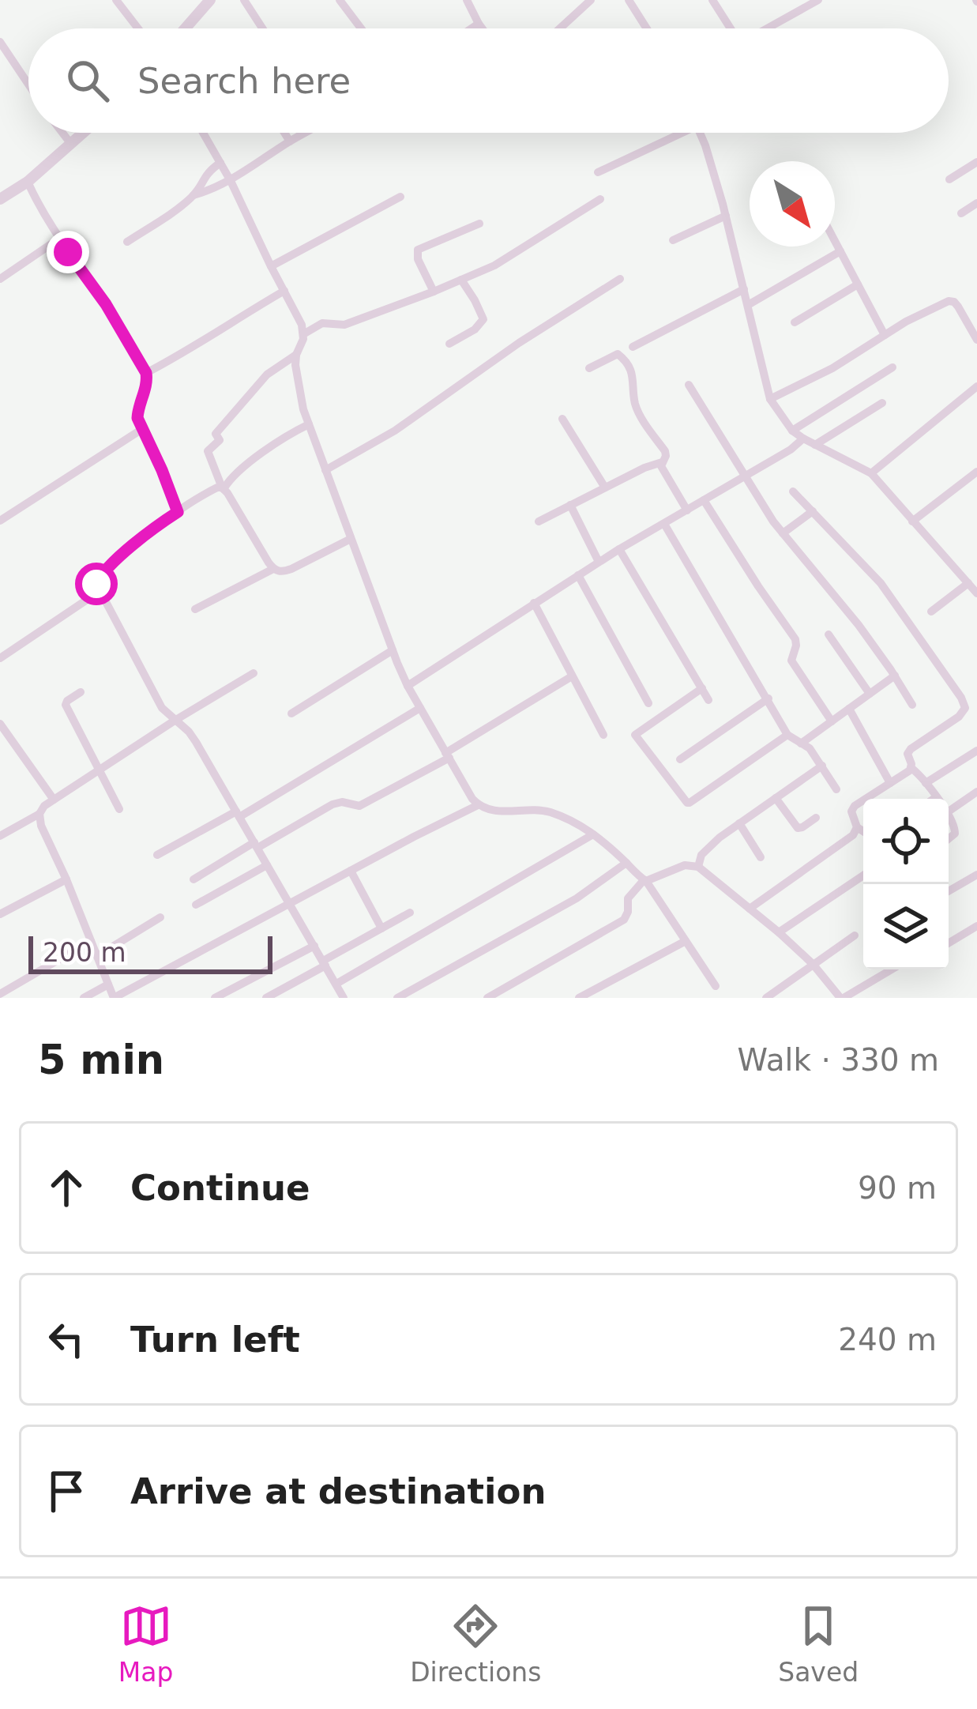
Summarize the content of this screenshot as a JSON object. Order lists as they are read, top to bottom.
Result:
{
  "scale_bar": "200 m",
  "north": "bottom right",
  "page": {
    "search": "Search here",
    "scale": "200 m",
    "heading": ["5 min", "Walk · 330 m"],
    "list": [
      ["Continue", "90 m"],
      ["Turn left", "240 m"],
      "Arrive at destination"
    ],
    "nav": ["Map", "Directions", "Saved"]
  }
}
